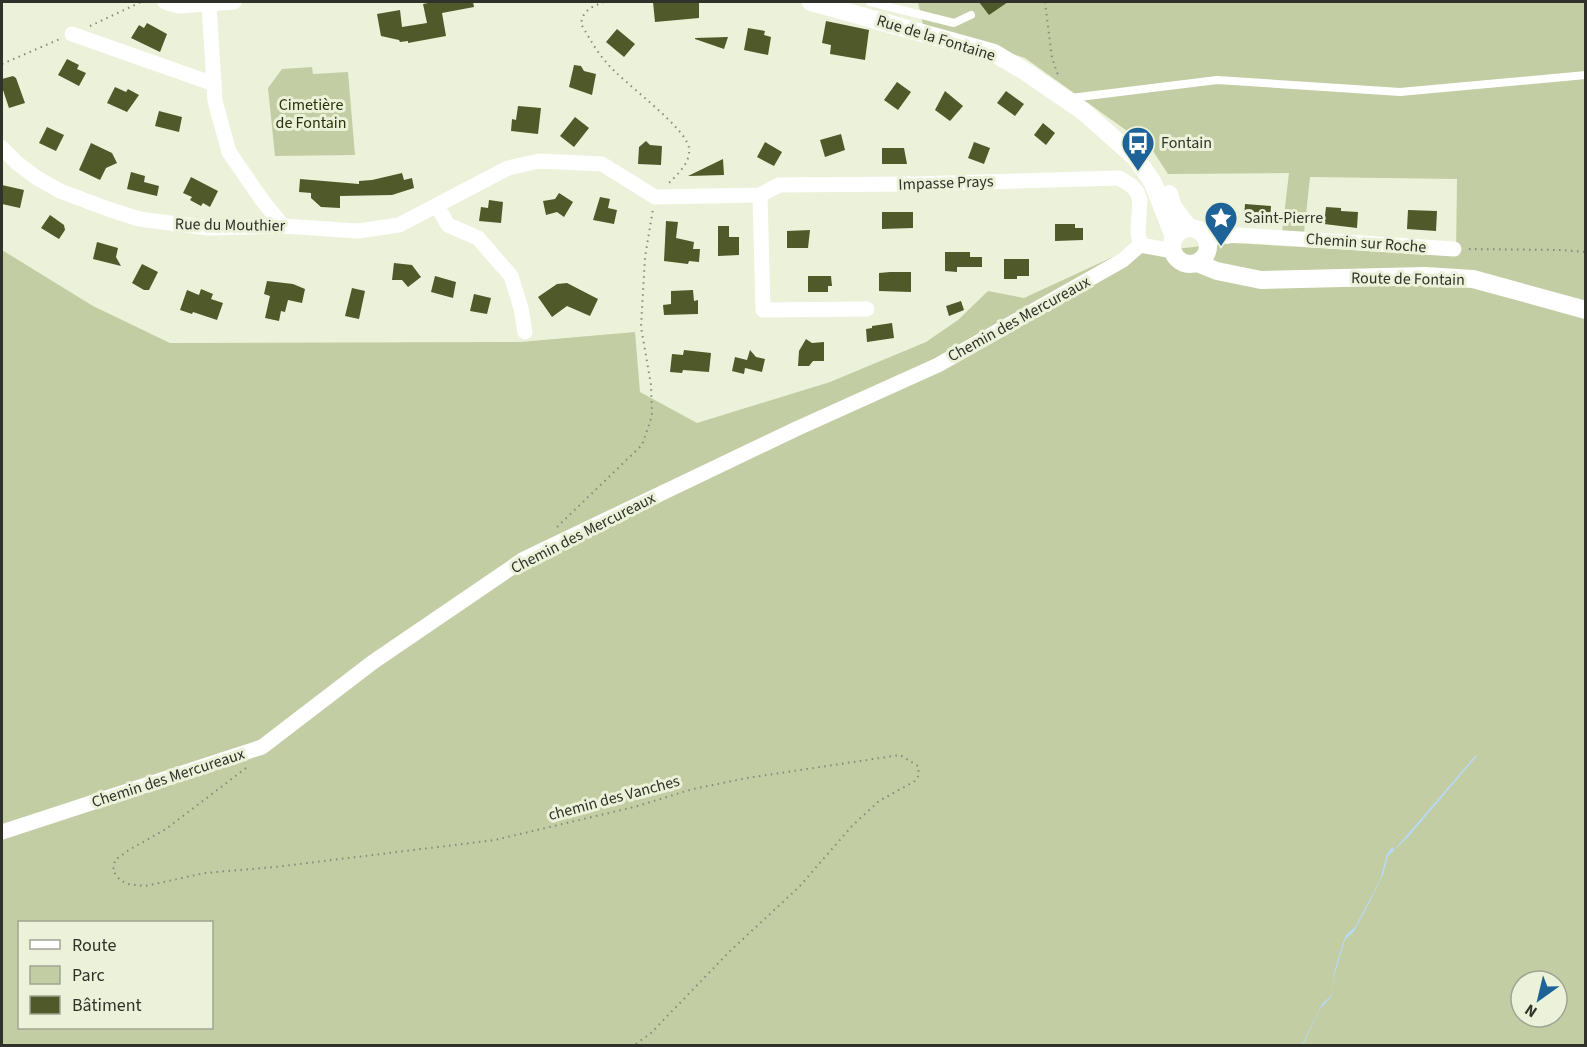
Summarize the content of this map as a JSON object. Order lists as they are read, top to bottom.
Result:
{
  "streets": {
    "street": [
      "Rue de la Fontaine",
      "Impasse Prays",
      "Rue du Mouthier",
      "Chemin sur Roche",
      "Route de Fontain",
      "Chemin des Mercureaux"
    ],
    "path": ["chemin des Vanches"]
  },
  "crossings": [
    ["Impasse Prays", "Rue du Mouthier"],
    ["Impasse Prays", "Chemin des Mercureaux"],
    ["Chemin sur Roche", "Route de Fontain"],
    ["Chemin des Mercureaux", "chemin des Vanches"]
  ],
  "parks": ["Cimetière de Fontain"],
  "places": {
    "bus stop": ["Fontain"],
    "place": ["Saint-Pierre"]
  },
  "legend": ["Route", "Parc", "Bâtiment"],
  "north": "bottom left"
}
